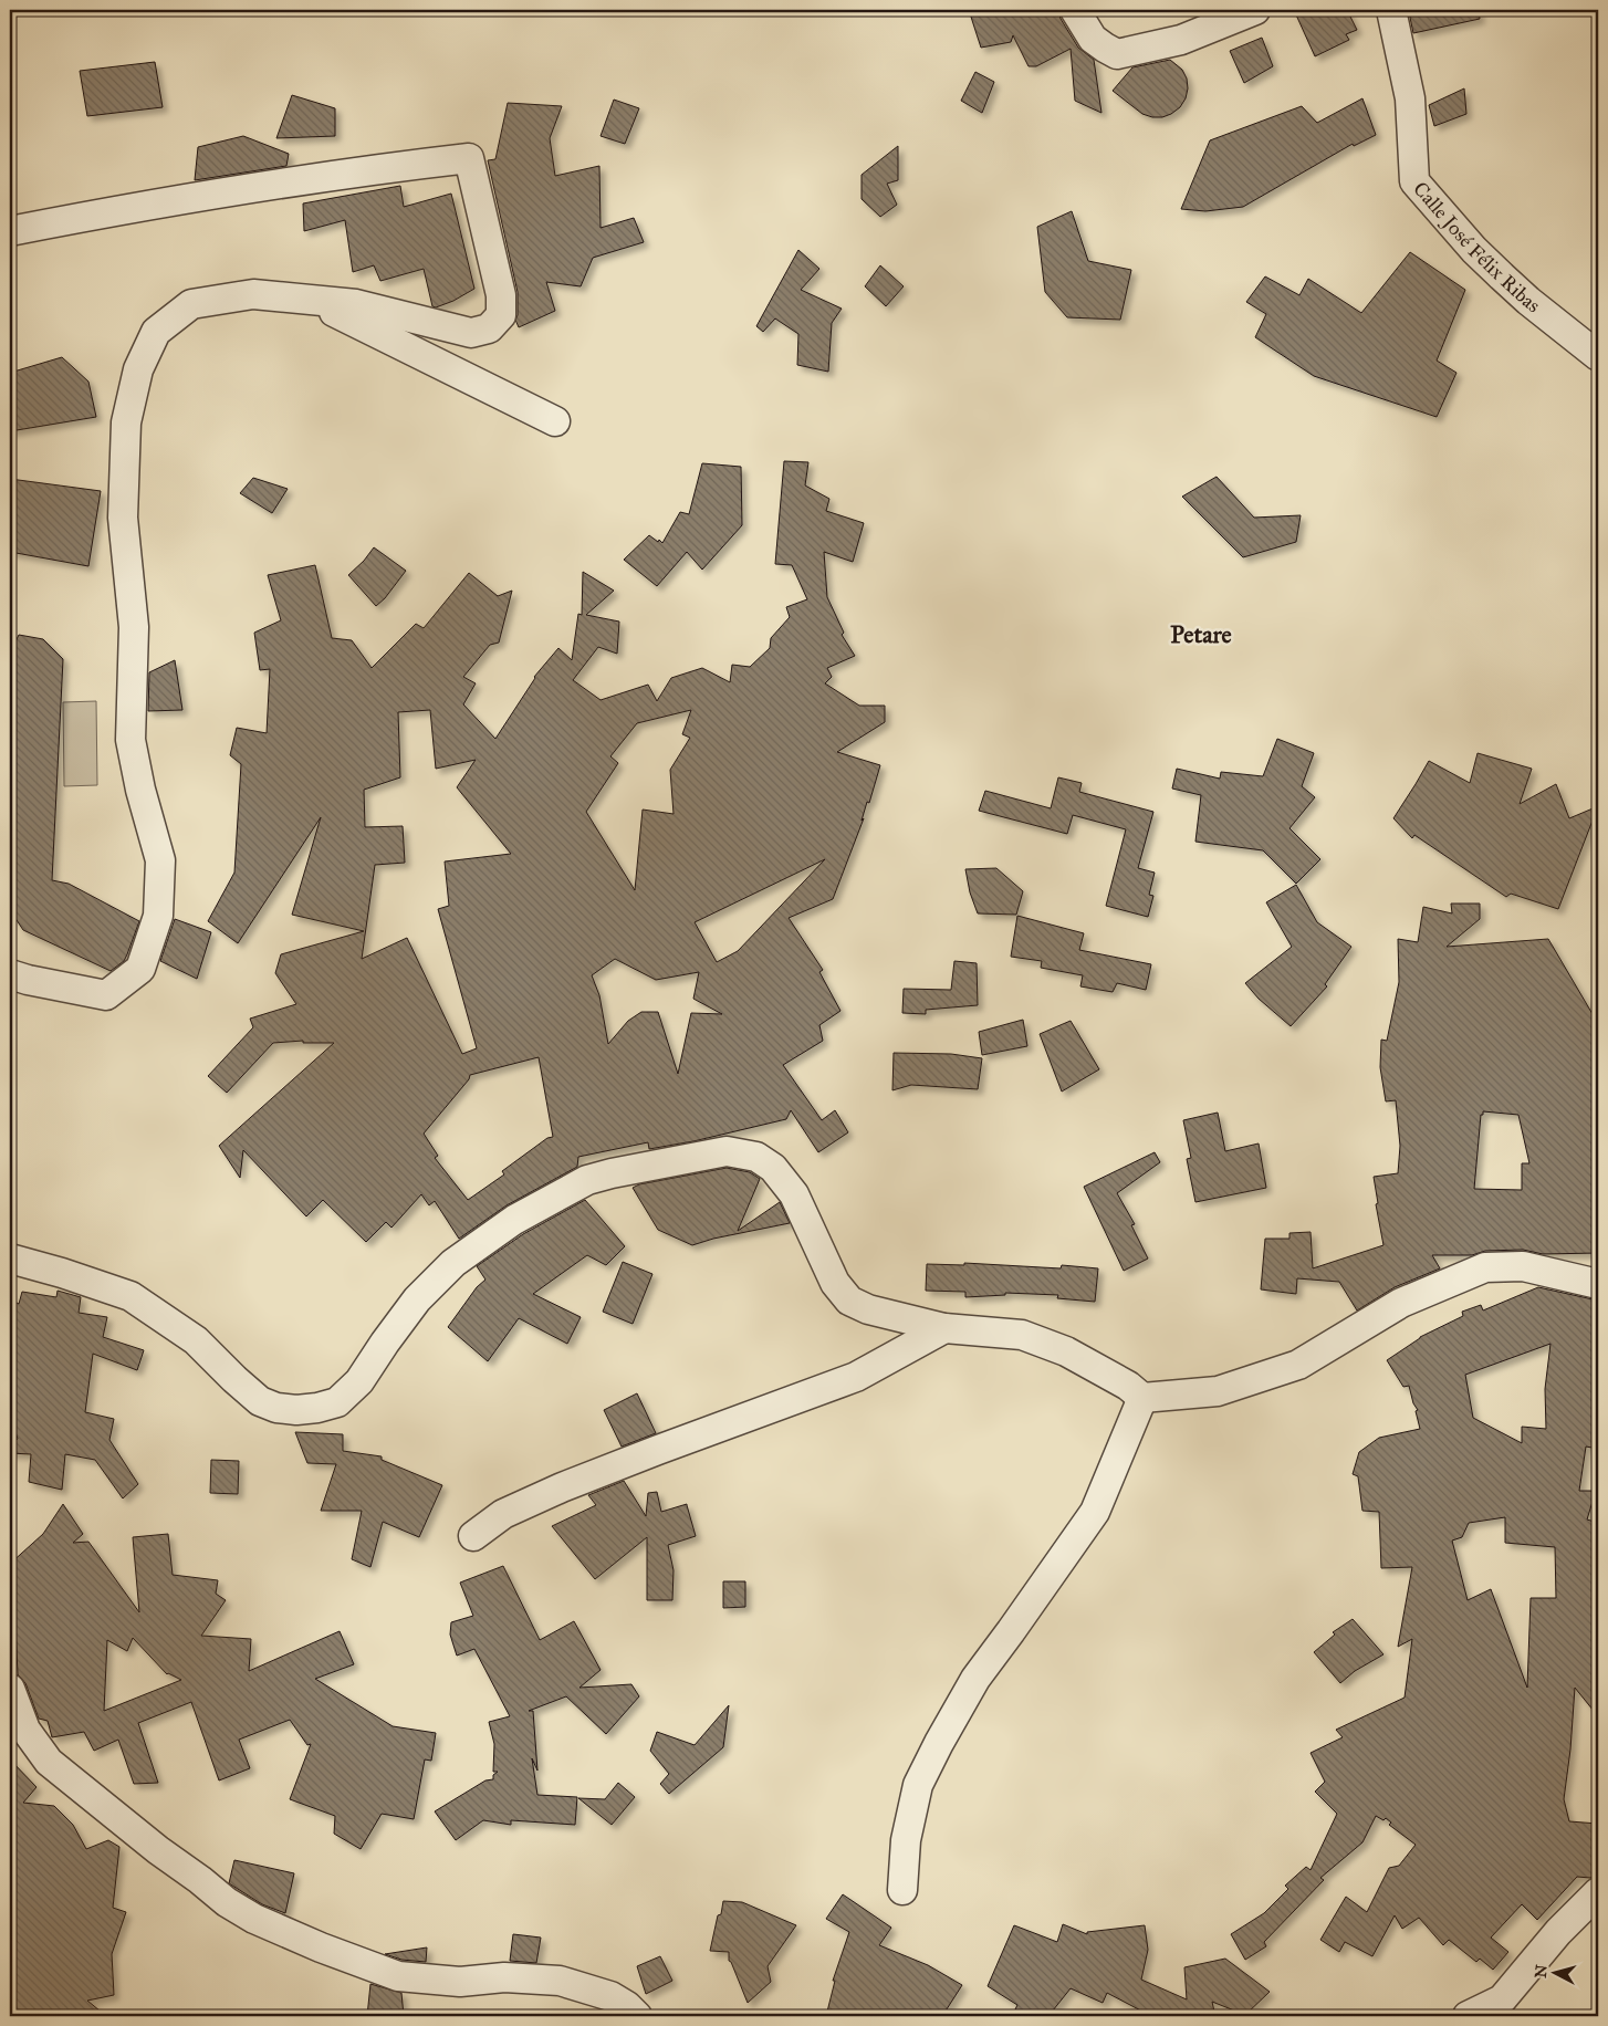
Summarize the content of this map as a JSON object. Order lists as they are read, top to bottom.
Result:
{
  "streets": {
    "street": ["Calle José Félix Ribas"]
  },
  "districts": ["Petare"],
  "north": "left"
}
